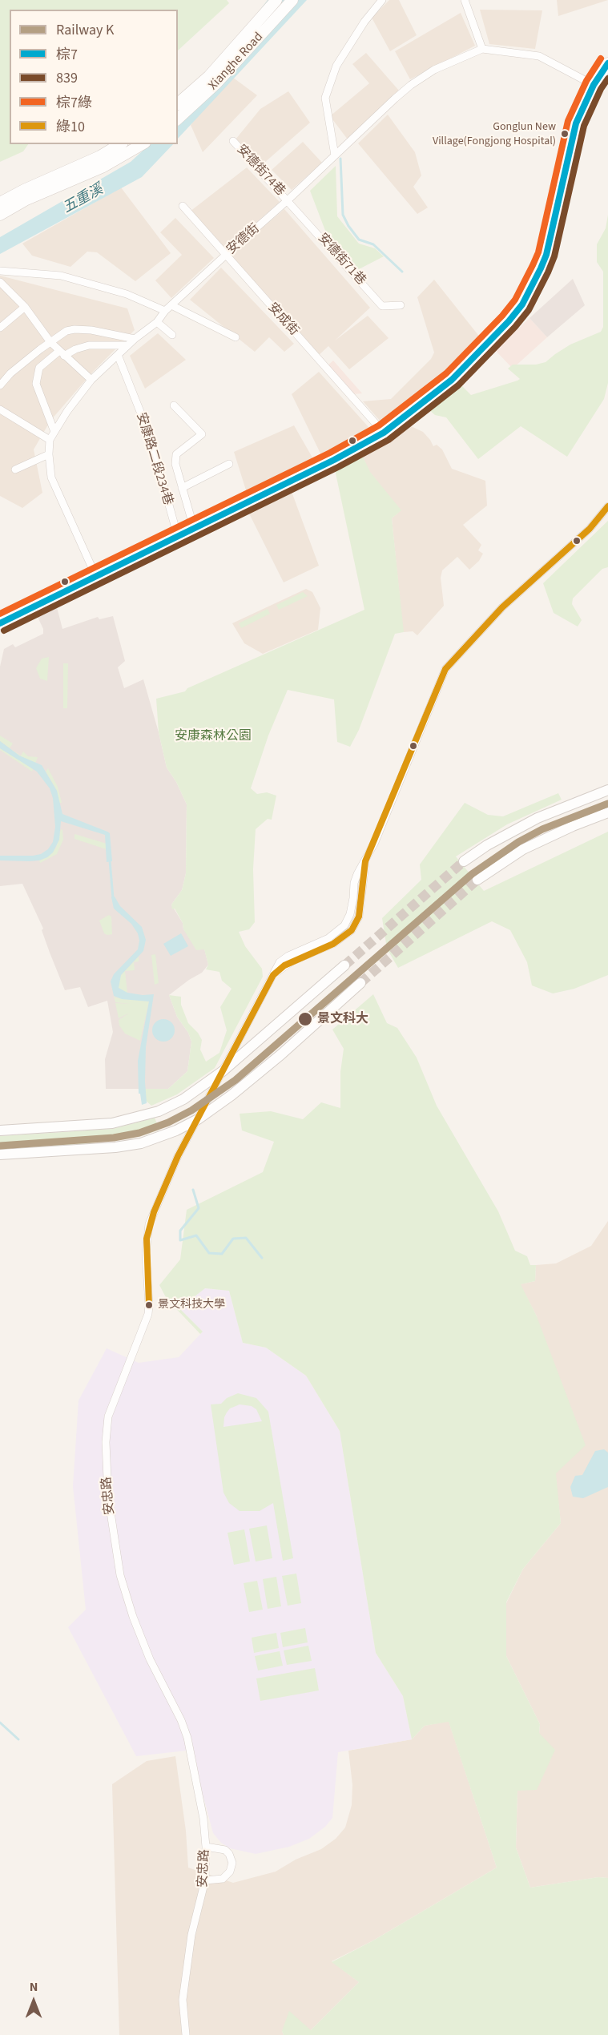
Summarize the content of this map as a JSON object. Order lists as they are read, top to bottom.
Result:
{
  "streets": {
    "main road": ["Xianghe Road"],
    "street": [
      "安德街74巷",
      "安德街",
      "安德街71巷",
      "安成街",
      "安康路二段234巷",
      "安忠路"
    ]
  },
  "crossings": [
    ["安德街74巷", "安德街"],
    ["安德街74巷", "安德街71巷"],
    ["安德街", "安德街71巷"],
    ["安德街", "安成街"],
    ["安德街", "安康路二段234巷"]
  ],
  "water": ["五重溪"],
  "parks": ["安康森林公園"],
  "places": ["Gonglun New Village(Fongjong Hospital)", "景文科大", "景文科技大學"],
  "lines": [
    "transit line 棕7綠",
    "transit line 棕7",
    "transit line 839",
    "transit line 綠10",
    "rail line K"
  ],
  "legend": [
    "Railway K",
    "棕7",
    "839",
    "棕7綠",
    "綠10"
  ],
  "north": "top"
}
